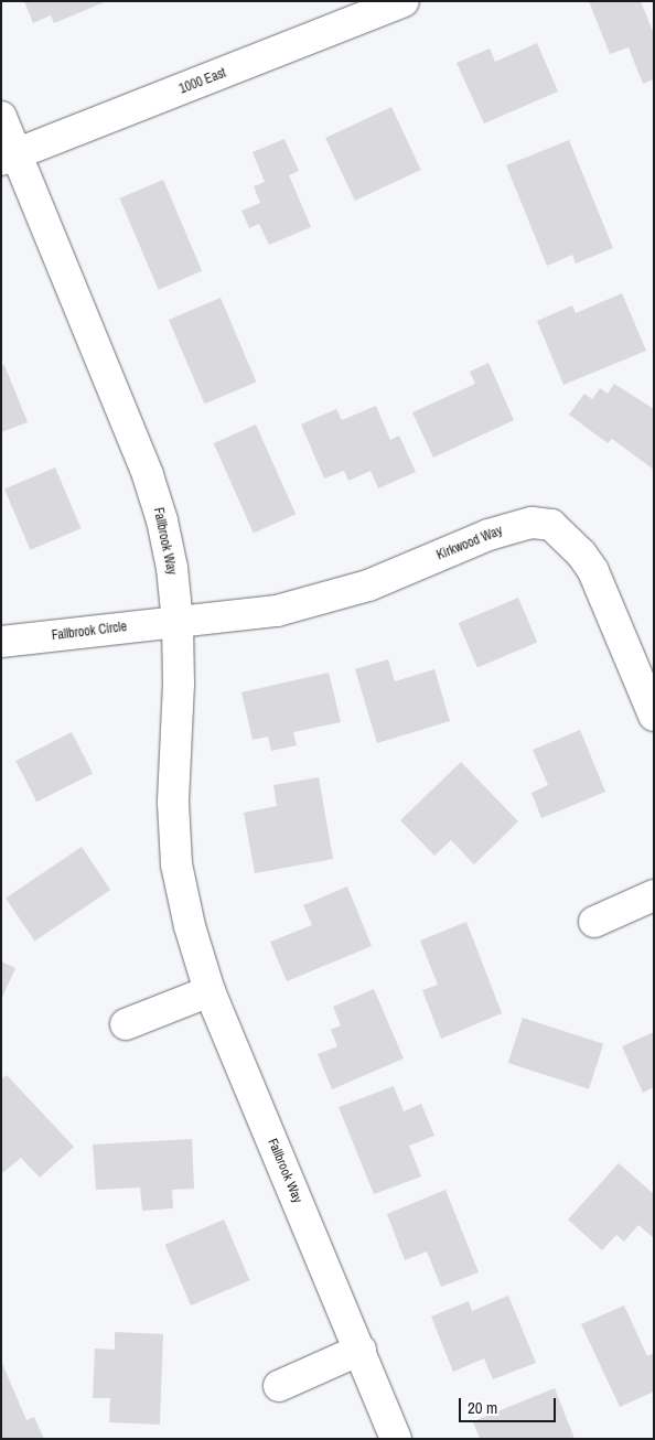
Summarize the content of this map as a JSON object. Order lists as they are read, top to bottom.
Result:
{
  "streets": {
    "street": [
      "1000 East",
      "Fallbrook Way",
      "Kirkwood Way",
      "Fallbrook Circle"
    ]
  },
  "crossings": [
    ["1000 East", "Fallbrook Way"],
    ["Fallbrook Way", "Kirkwood Way"],
    ["Fallbrook Way", "Fallbrook Circle"],
    ["Kirkwood Way", "Fallbrook Circle"]
  ],
  "scale_bar": "20 m"
}
